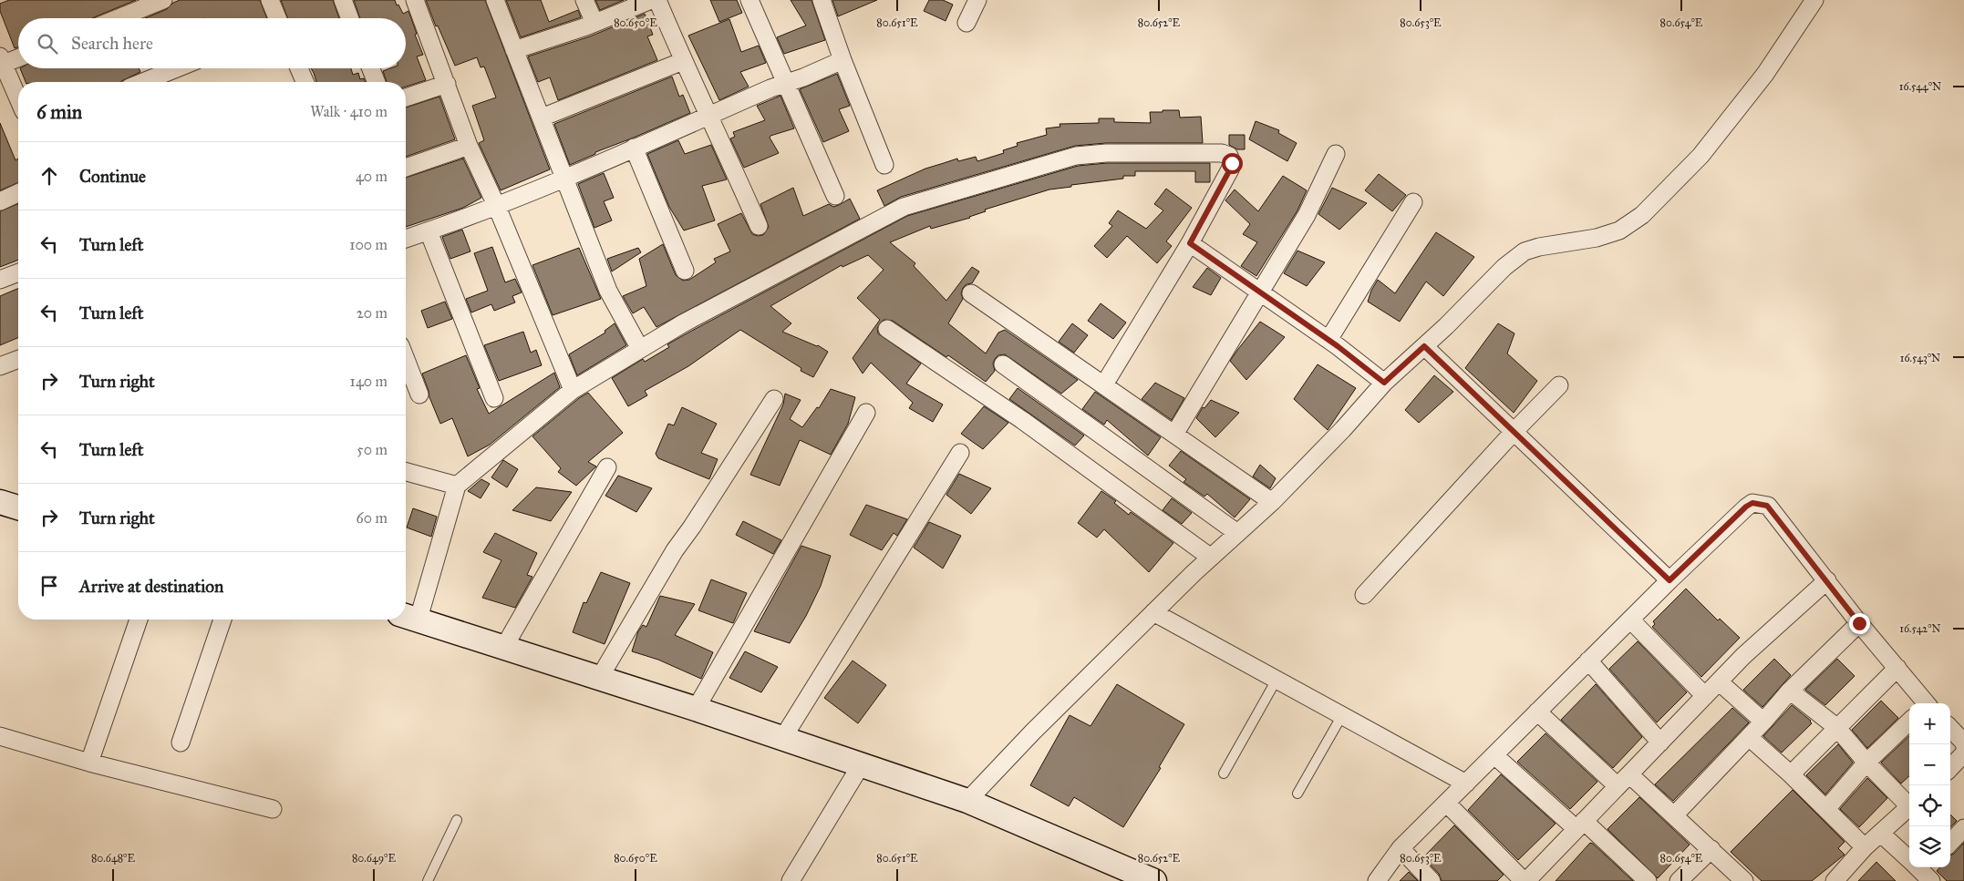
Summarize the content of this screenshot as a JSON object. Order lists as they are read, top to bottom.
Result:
{
  "page": {
    "search": "Search here",
    "heading": ["6 min", "Walk · 410 m"],
    "list": [
      ["Continue", "40 m"],
      ["Turn left", "100 m"],
      ["Turn left", "20 m"],
      ["Turn right", "140 m"],
      ["Turn left", "50 m"],
      ["Turn right", "60 m"],
      "Arrive at destination"
    ],
    "map_buttons": ["+", "−"]
  },
  "coordinates": [
    "80.650°E",
    "80.651°E",
    "80.652°E",
    "80.653°E",
    "80.654°E",
    "16.544°N",
    "16.543°N",
    "16.542°N",
    "80.648°E",
    "80.649°E"
  ]
}
